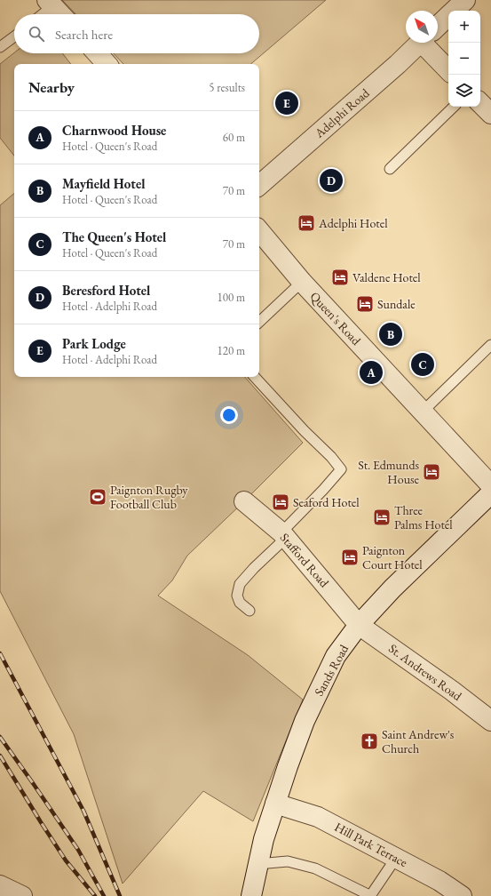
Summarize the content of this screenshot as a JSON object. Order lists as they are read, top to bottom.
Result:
{
  "streets": {
    "street": [
      "Adelphi Road",
      "Queen's Road",
      "Stafford Road",
      "Sands Road",
      "St. Andrews Road",
      "Hill Park Terrace"
    ]
  },
  "crossings": [
    ["Stafford Road", "Sands Road"],
    ["Stafford Road", "St. Andrews Road"],
    ["Sands Road", "St. Andrews Road"],
    ["Sands Road", "Hill Park Terrace"]
  ],
  "places": {
    "hotel": [
      "Adelphi Hotel",
      "Valdene Hotel",
      "Sundale",
      "St. Edmunds House",
      "Seaford Hotel",
      "Three Palms Hotel",
      "Paignton Court Hotel"
    ],
    "sports": ["Paignton Rugby Football Club"],
    "church": ["Saint Andrew's Church"]
  },
  "north": "top left",
  "page": {
    "map_buttons": ["+", "−"],
    "search": "Search here",
    "heading": ["Nearby", "5 results"],
    "pins": [
      "E",
      "D",
      "B",
      "C",
      "A"
    ],
    "list": [
      {
        "mark": "A",
        "name": "Charnwood House",
        "note": "Hotel · Queen's Road",
        "value": "60 m"
      },
      {
        "mark": "B",
        "name": "Mayfield Hotel",
        "note": "Hotel · Queen's Road",
        "value": "70 m"
      },
      {
        "mark": "C",
        "name": "The Queen's Hotel",
        "note": "Hotel · Queen's Road",
        "value": "70 m"
      },
      {
        "mark": "D",
        "name": "Beresford Hotel",
        "note": "Hotel · Adelphi Road",
        "value": "100 m"
      },
      {
        "mark": "E",
        "name": "Park Lodge",
        "note": "Hotel · Adelphi Road",
        "value": "120 m"
      }
    ]
  }
}
